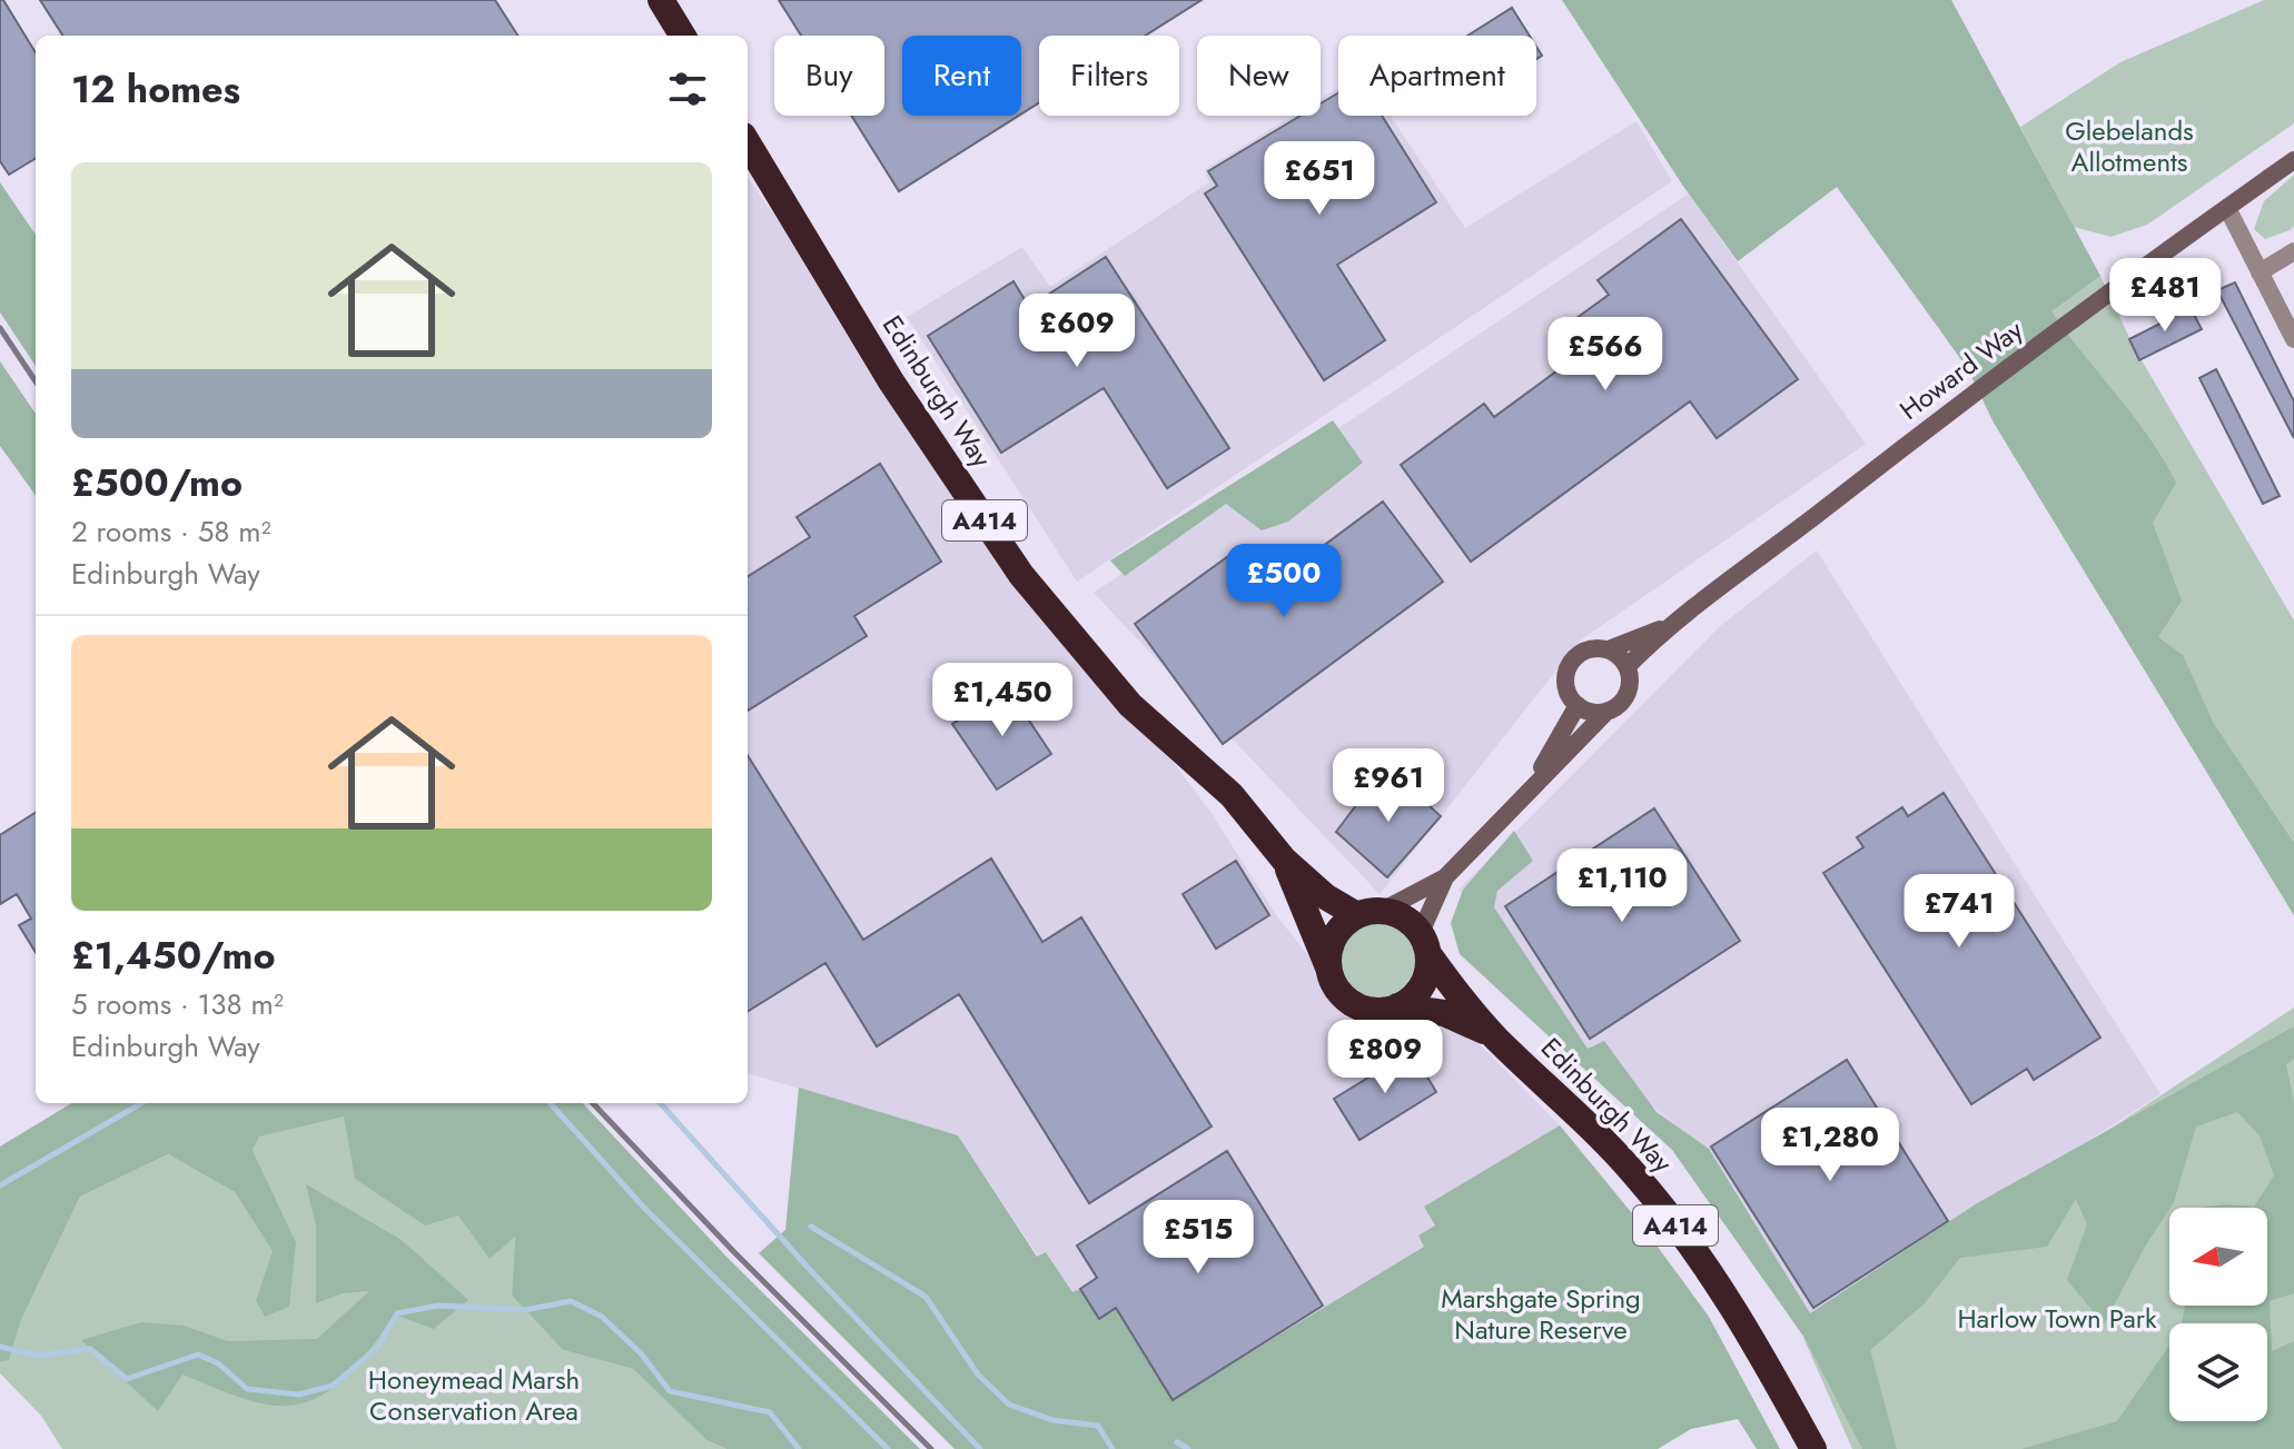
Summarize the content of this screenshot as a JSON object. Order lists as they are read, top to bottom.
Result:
{
  "streets": {
    "highway": ["Edinburgh Way", "A414"],
    "street": ["Howard Way"]
  },
  "parks": [
    "Glebelands Allotments",
    "Marshgate Spring Nature Reserve",
    "Harlow Town Park",
    "Honeymead Marsh Conservation Area"
  ],
  "north": "left",
  "page": {
    "chip": [
      "Buy",
      "Rent",
      "Filters",
      "New",
      "Apartment"
    ],
    "heading": "12 homes",
    "price": [
      "£651",
      "£481",
      "£609",
      "£566",
      "£500",
      "£1,450",
      "£961",
      "£1,110",
      "£741",
      "£809",
      "£1,280",
      "£515"
    ],
    "list": [
      {
        "name": "£500/mo",
        "note": "2 rooms · 58 m² · Edinburgh Way"
      },
      {
        "name": "£1,450/mo",
        "note": "5 rooms · 138 m² · Edinburgh Way"
      }
    ]
  }
}
